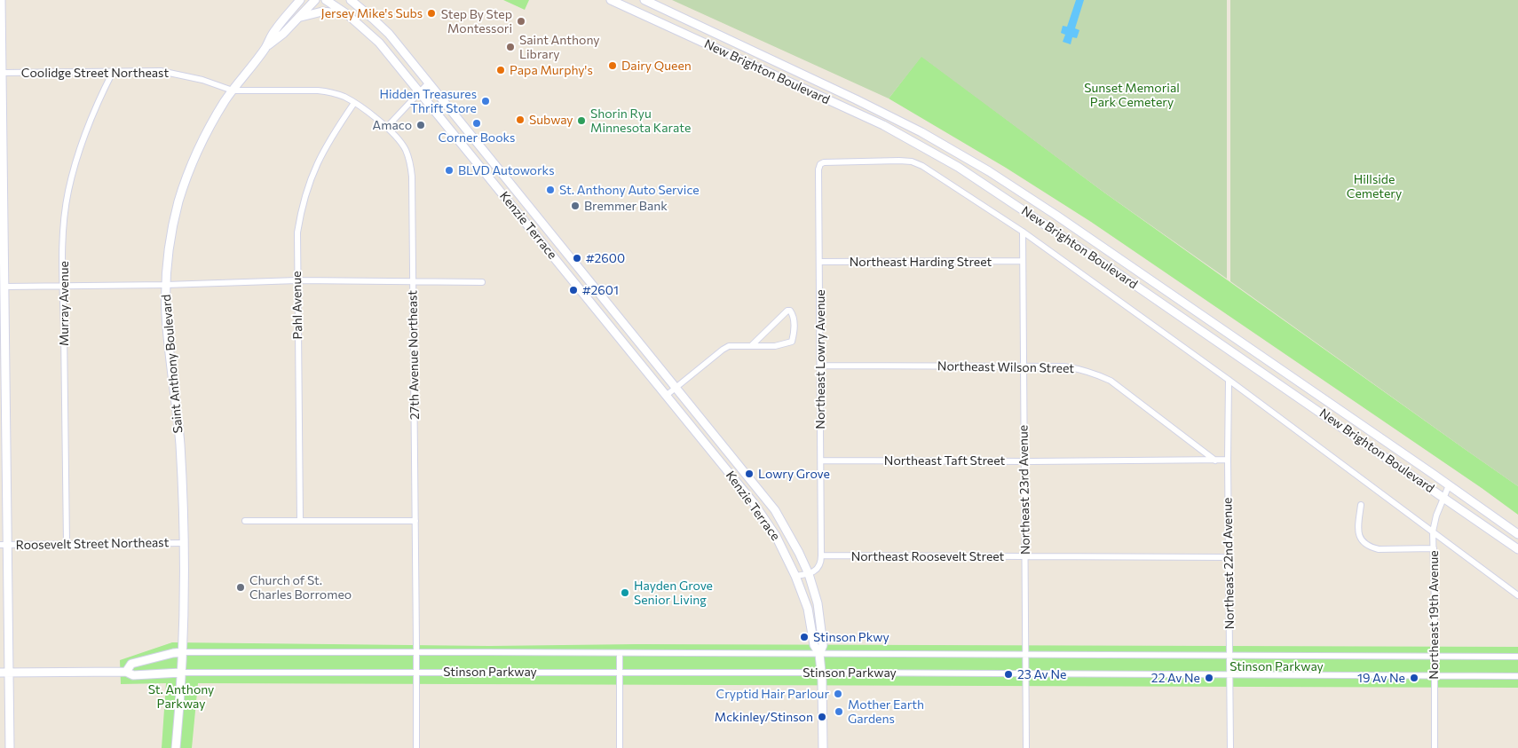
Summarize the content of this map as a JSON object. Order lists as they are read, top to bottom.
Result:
{
  "streets": {
    "main road": ["New Brighton Boulevard", "Kenzie Terrace", "Saint Anthony Boulevard"],
    "street": [
      "Coolidge Street Northeast",
      "Northeast Harding Street",
      "Murray Avenue",
      "Pahl Avenue",
      "27th Avenue Northeast",
      "Northeast Lowry Avenue",
      "Northeast Wilson Street",
      "Northeast Taft Street",
      "Northeast 23rd Avenue",
      "Roosevelt Street Northeast",
      "Northeast Roosevelt Street",
      "Northeast 22nd Avenue",
      "Northeast 19th Avenue",
      "Stinson Parkway"
    ]
  },
  "crossings": [
    ["New Brighton Boulevard", "Northeast Lowry Avenue"],
    ["New Brighton Boulevard", "Northeast 23rd Avenue"],
    ["New Brighton Boulevard", "Northeast 22nd Avenue"],
    ["New Brighton Boulevard", "Northeast 19th Avenue"],
    ["Coolidge Street Northeast", "Murray Avenue"],
    ["Coolidge Street Northeast", "Pahl Avenue"],
    ["Coolidge Street Northeast", "27th Avenue Northeast"],
    ["Coolidge Street Northeast", "Saint Anthony Boulevard"],
    ["Kenzie Terrace", "Stinson Parkway"],
    ["Northeast Harding Street", "Northeast Lowry Avenue"],
    ["Northeast Harding Street", "Northeast 23rd Avenue"],
    ["Murray Avenue", "Roosevelt Street Northeast"],
    ["27th Avenue Northeast", "Stinson Parkway"],
    ["Northeast Lowry Avenue", "Northeast Wilson Street"],
    ["Northeast Lowry Avenue", "Northeast Taft Street"],
    ["Northeast Lowry Avenue", "Northeast Roosevelt Street"],
    ["Saint Anthony Boulevard", "Roosevelt Street Northeast"],
    ["Saint Anthony Boulevard", "Stinson Parkway"],
    ["Northeast Wilson Street", "Northeast Taft Street"],
    ["Northeast Wilson Street", "Northeast 23rd Avenue"],
    ["Northeast Taft Street", "Northeast 23rd Avenue"],
    ["Northeast Taft Street", "Northeast 22nd Avenue"],
    ["Northeast 23rd Avenue", "Northeast Roosevelt Street"],
    ["Northeast 23rd Avenue", "Stinson Parkway"],
    ["Northeast Roosevelt Street", "Northeast 22nd Avenue"],
    ["Northeast 22nd Avenue", "Stinson Parkway"],
    ["Northeast 19th Avenue", "Stinson Parkway"]
  ],
  "parks": [
    "Sunset Memorial Park Cemetery",
    "Hillside Cemetery",
    "Stinson Parkway",
    "St. Anthony Parkway"
  ],
  "places": [
    "Jersey Mike's Subs",
    "Step By Step Montessori",
    "Saint Anthony Library",
    "Dairy Queen",
    "Papa Murphy's",
    "Hidden Treasures Thrift Store",
    "Subway",
    "Shorin Ryu Minnesota Karate",
    "Corner Books",
    "Amaco",
    "BLVD Autoworks",
    "St. Anthony Auto Service",
    "Bremmer Bank",
    "#2600",
    "#2601",
    "Lowry Grove",
    "Church of St. Charles Borromeo",
    "Hayden Grove Senior Living",
    "Stinson Pkwy",
    "23 Av Ne",
    "22 Av Ne",
    "19 Av Ne",
    "Cryptid Hair Parlour",
    "Mother Earth Gardens",
    "Mckinley/Stinson"
  ]
}
